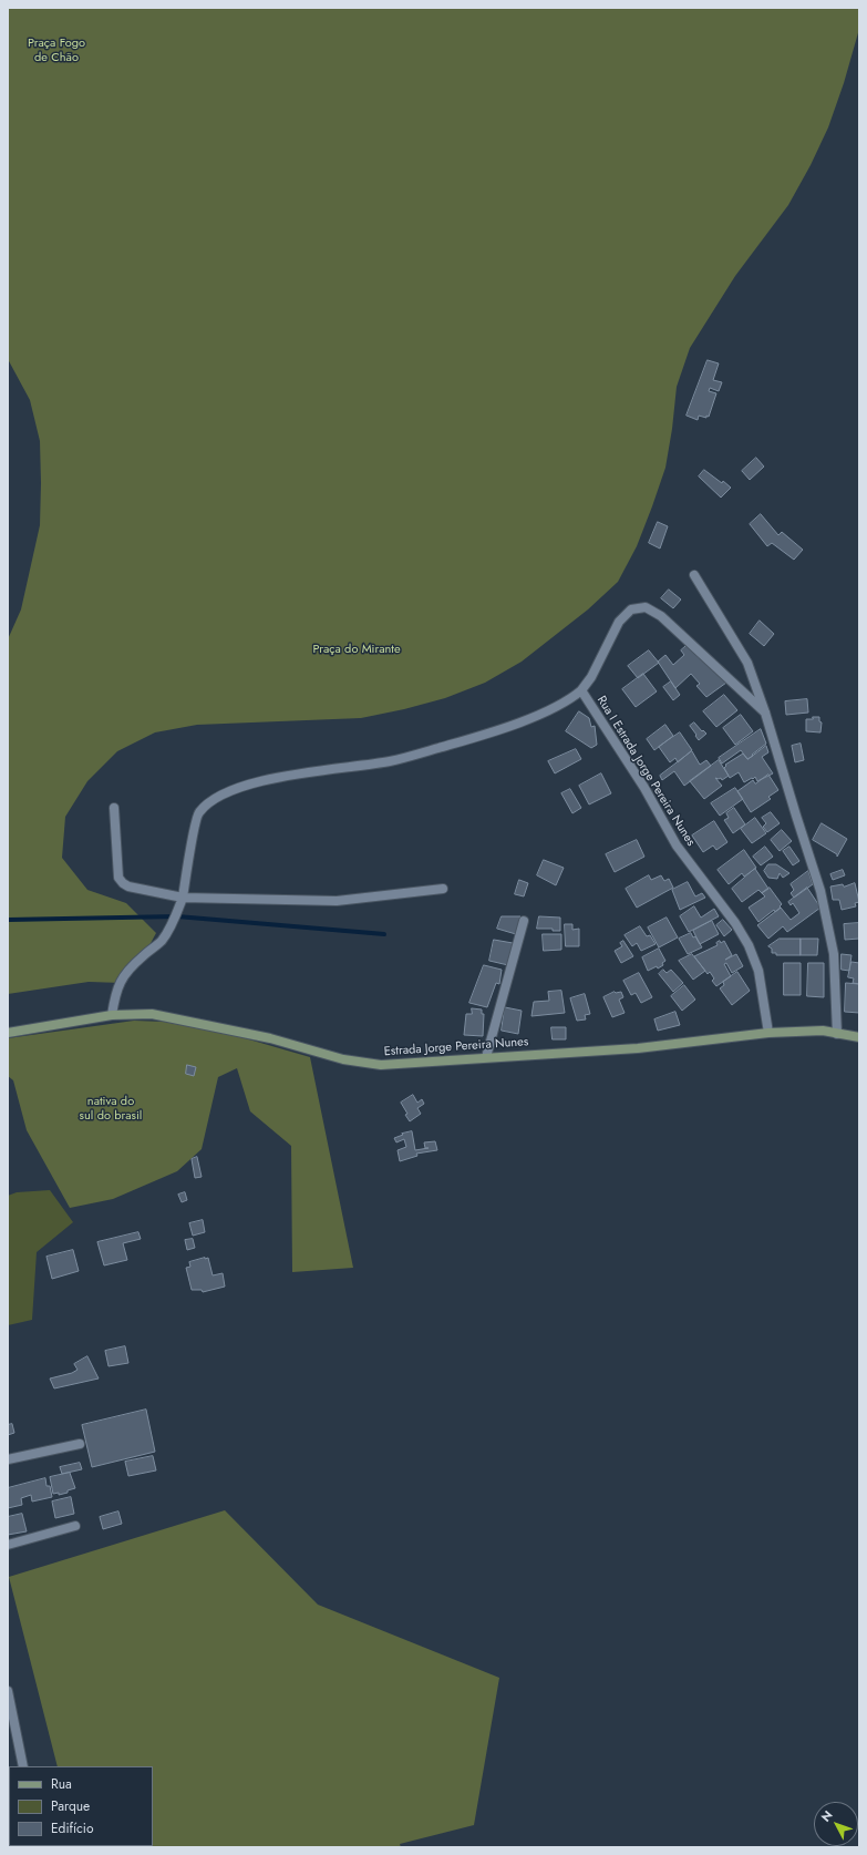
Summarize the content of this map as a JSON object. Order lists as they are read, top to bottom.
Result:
{
  "streets": {
    "street": ["Rua I Estrada Jorge Pereira Nunes", "Estrada Jorge Pereira Nunes"]
  },
  "crossings": [
    ["Rua I Estrada Jorge Pereira Nunes", "Estrada Jorge Pereira Nunes"]
  ],
  "parks": ["Praça Fogo de Chão", "Praça do Mirante", "nativa do sul do brasil"],
  "legend": ["Rua", "Parque", "Edifício"],
  "north": "top left"
}
